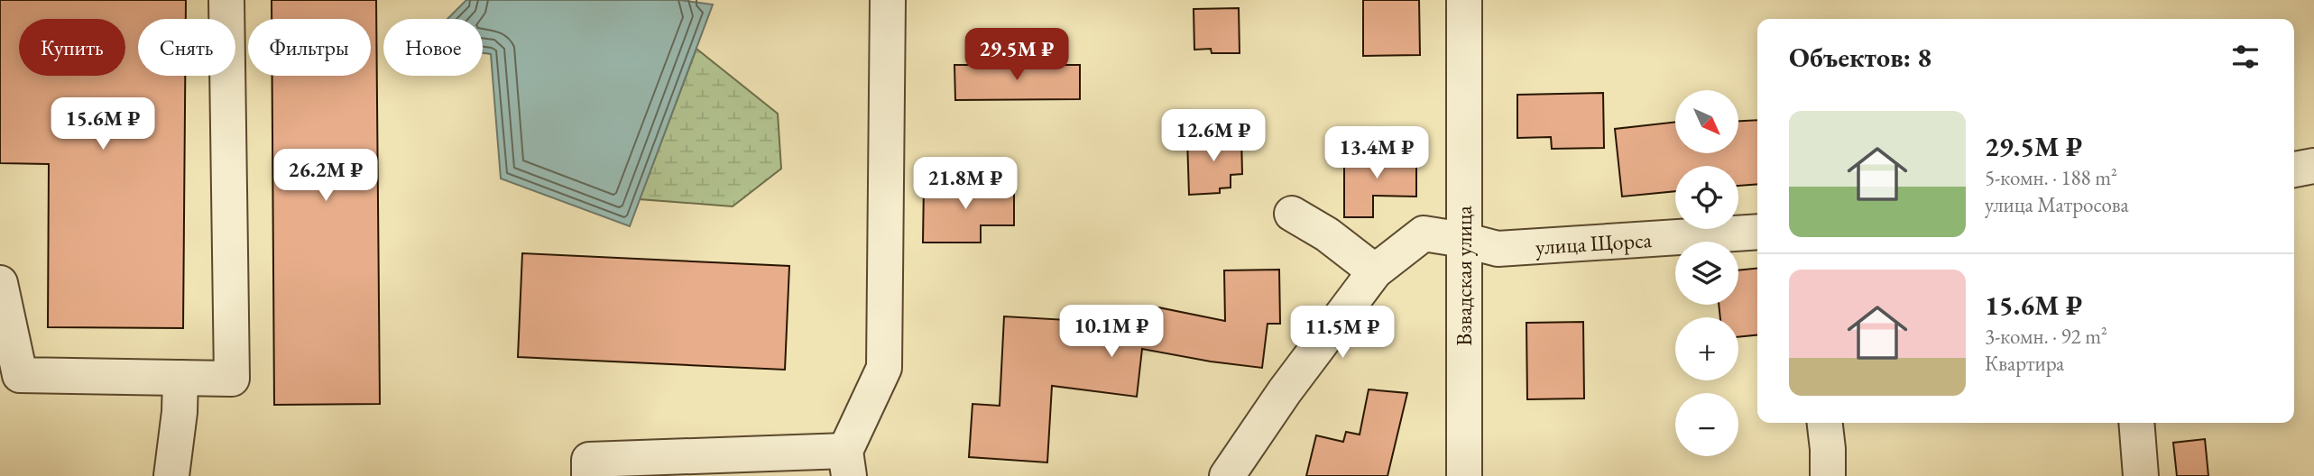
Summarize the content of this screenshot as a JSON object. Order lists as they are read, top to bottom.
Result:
{
  "streets": {
    "street": ["улица Щорса", "Взвадская улица"]
  },
  "crossings": [
    ["улица Щорса", "Взвадская улица"]
  ],
  "north": "bottom right",
  "page": {
    "chip": [
      "Купить",
      "Снять",
      "Фильтры",
      "Новое"
    ],
    "heading": "Объектов: 8",
    "price": [
      "29.5M ₽",
      "15.6M ₽",
      "12.6M ₽",
      "13.4M ₽",
      "26.2M ₽",
      "21.8M ₽",
      "10.1M ₽",
      "11.5M ₽"
    ],
    "map_buttons": ["+", "−"],
    "list": [
      {
        "name": "29.5M ₽",
        "note": "5-комн. · 188 m² · улица Матросова"
      },
      {
        "name": "15.6M ₽",
        "note": "3-комн. · 92 m² · Квартира"
      }
    ]
  }
}
